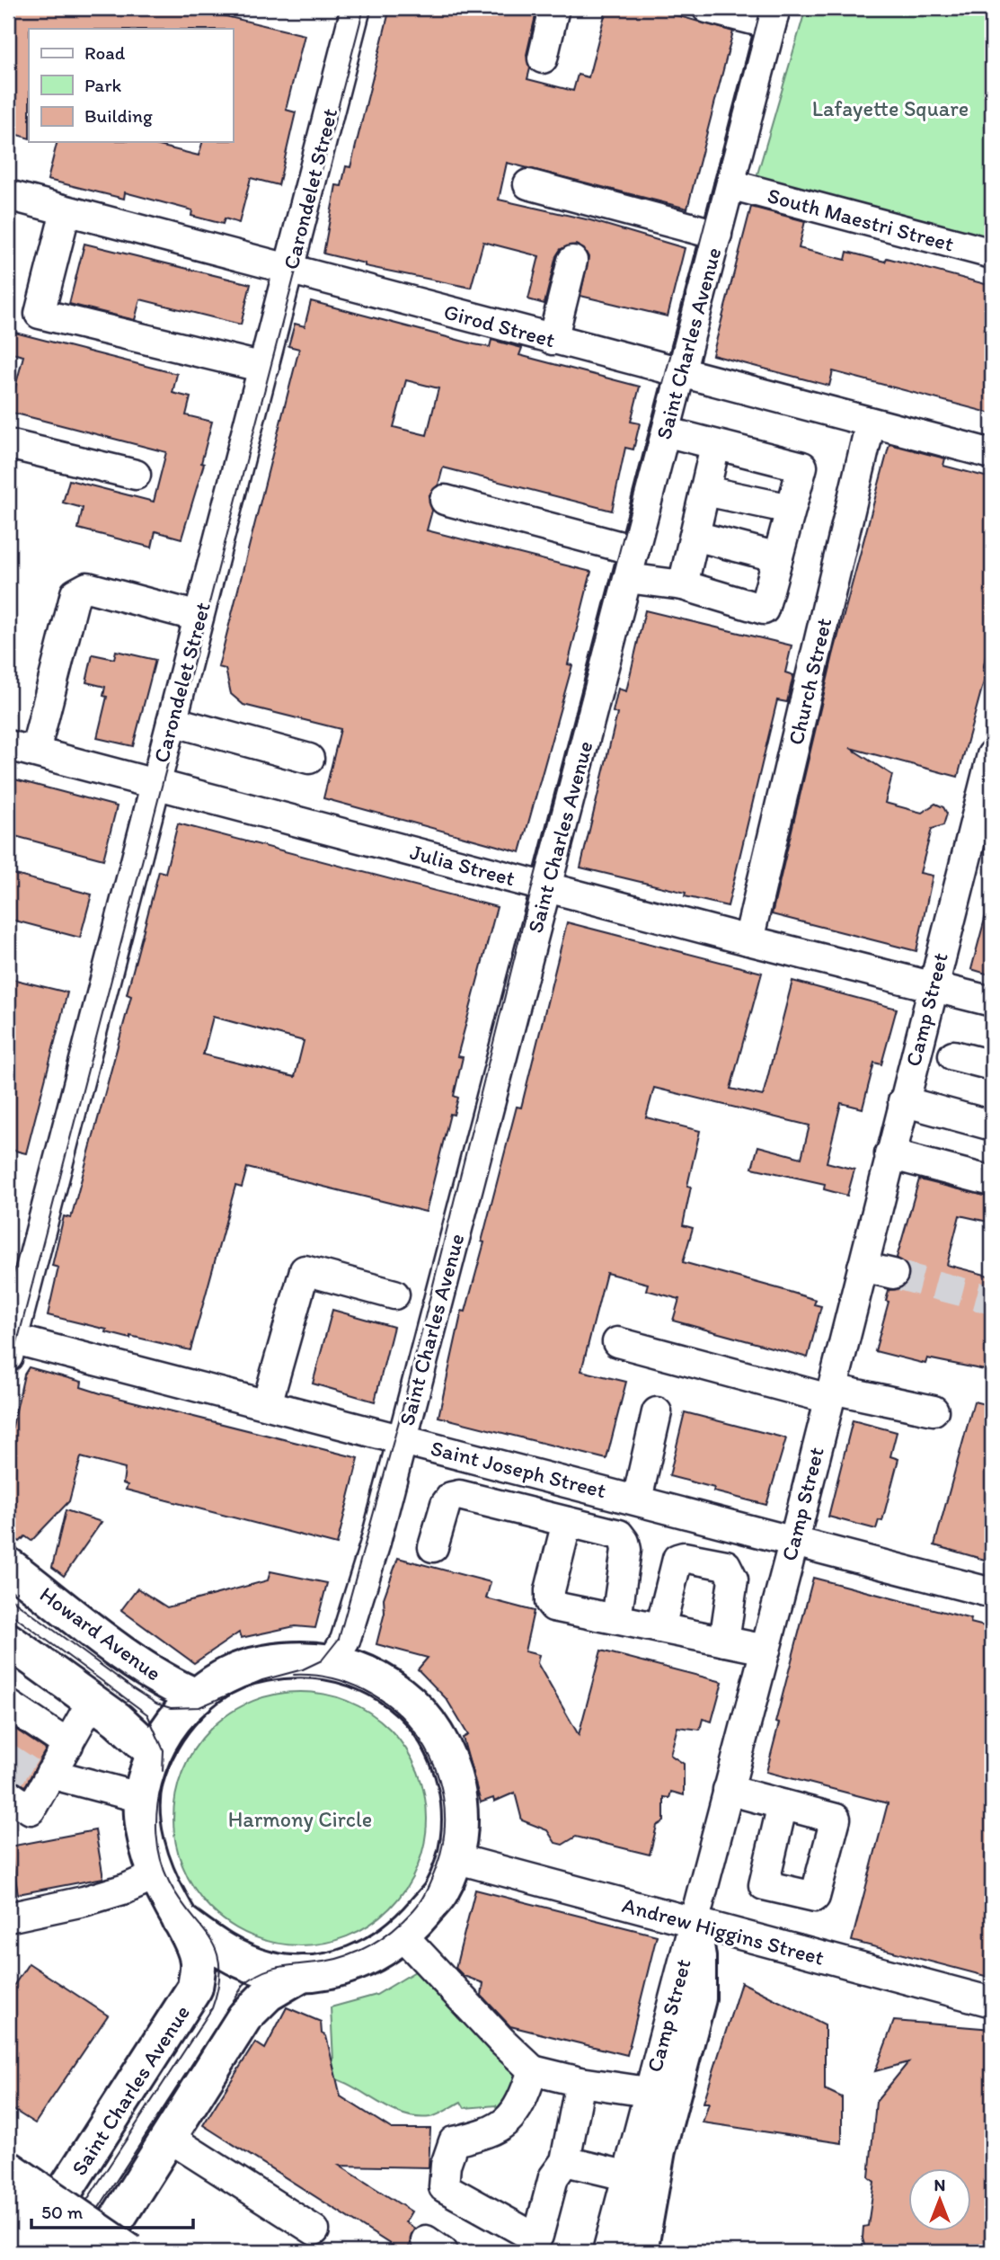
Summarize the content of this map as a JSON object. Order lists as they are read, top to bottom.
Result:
{
  "streets": {
    "main road": ["Saint Charles Avenue", "Howard Avenue"],
    "street": [
      "Carondelet Street",
      "South Maestri Street",
      "Girod Street",
      "Church Street",
      "Julia Street",
      "Camp Street",
      "Saint Joseph Street",
      "Andrew Higgins Street"
    ]
  },
  "crossings": [
    ["Carondelet Street", "Girod Street"],
    ["Carondelet Street", "Julia Street"],
    ["Carondelet Street", "Saint Joseph Street"],
    ["South Maestri Street", "Saint Charles Avenue"],
    ["Girod Street", "Saint Charles Avenue"],
    ["Girod Street", "Church Street"],
    ["Saint Charles Avenue", "Julia Street"],
    ["Saint Charles Avenue", "Saint Joseph Street"],
    ["Saint Charles Avenue", "Howard Avenue"],
    ["Saint Charles Avenue", "Andrew Higgins Street"],
    ["Church Street", "Julia Street"],
    ["Julia Street", "Camp Street"],
    ["Camp Street", "Saint Joseph Street"],
    ["Camp Street", "Andrew Higgins Street"]
  ],
  "parks": ["Lafayette Square", "Harmony Circle"],
  "legend": ["Road", "Park", "Building"],
  "scale_bar": "50 m",
  "north": "top"
}
